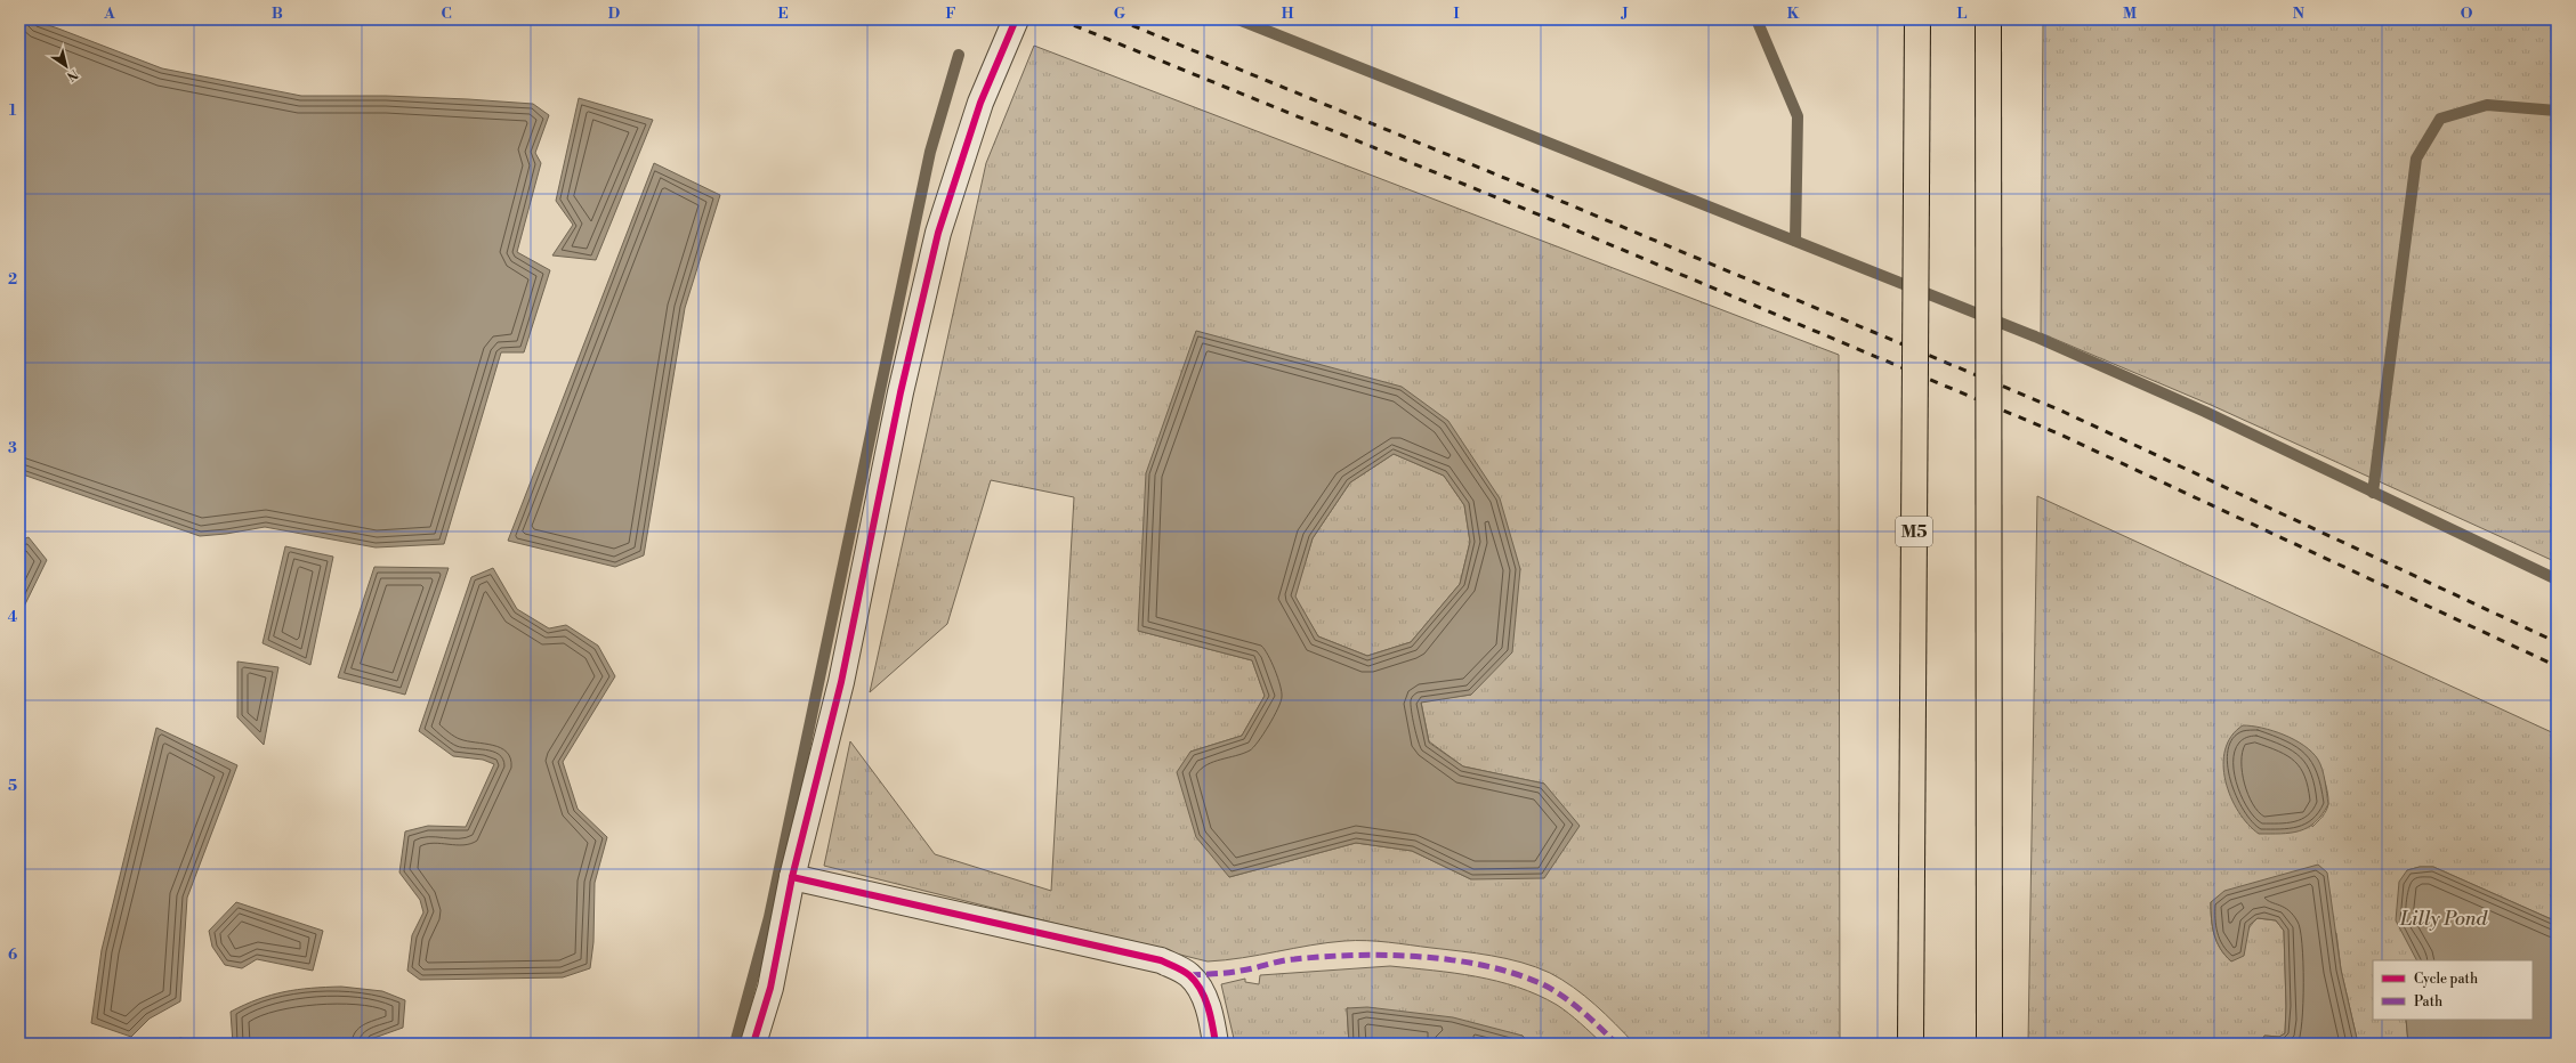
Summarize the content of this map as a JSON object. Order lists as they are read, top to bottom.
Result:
{
  "streets": {
    "highway": ["M5"]
  },
  "water": ["Lilly Pond"],
  "legend": ["Cycle path", "Path"],
  "north": "bottom right",
  "grid": {
    "columns": [
      "A",
      "B",
      "C",
      "D",
      "E",
      "F",
      "G",
      "H",
      "I",
      "J",
      "K",
      "L",
      "M",
      "N",
      "O"
    ],
    "rows": [
      "1",
      "2",
      "3",
      "4",
      "5",
      "6"
    ]
  }
}
